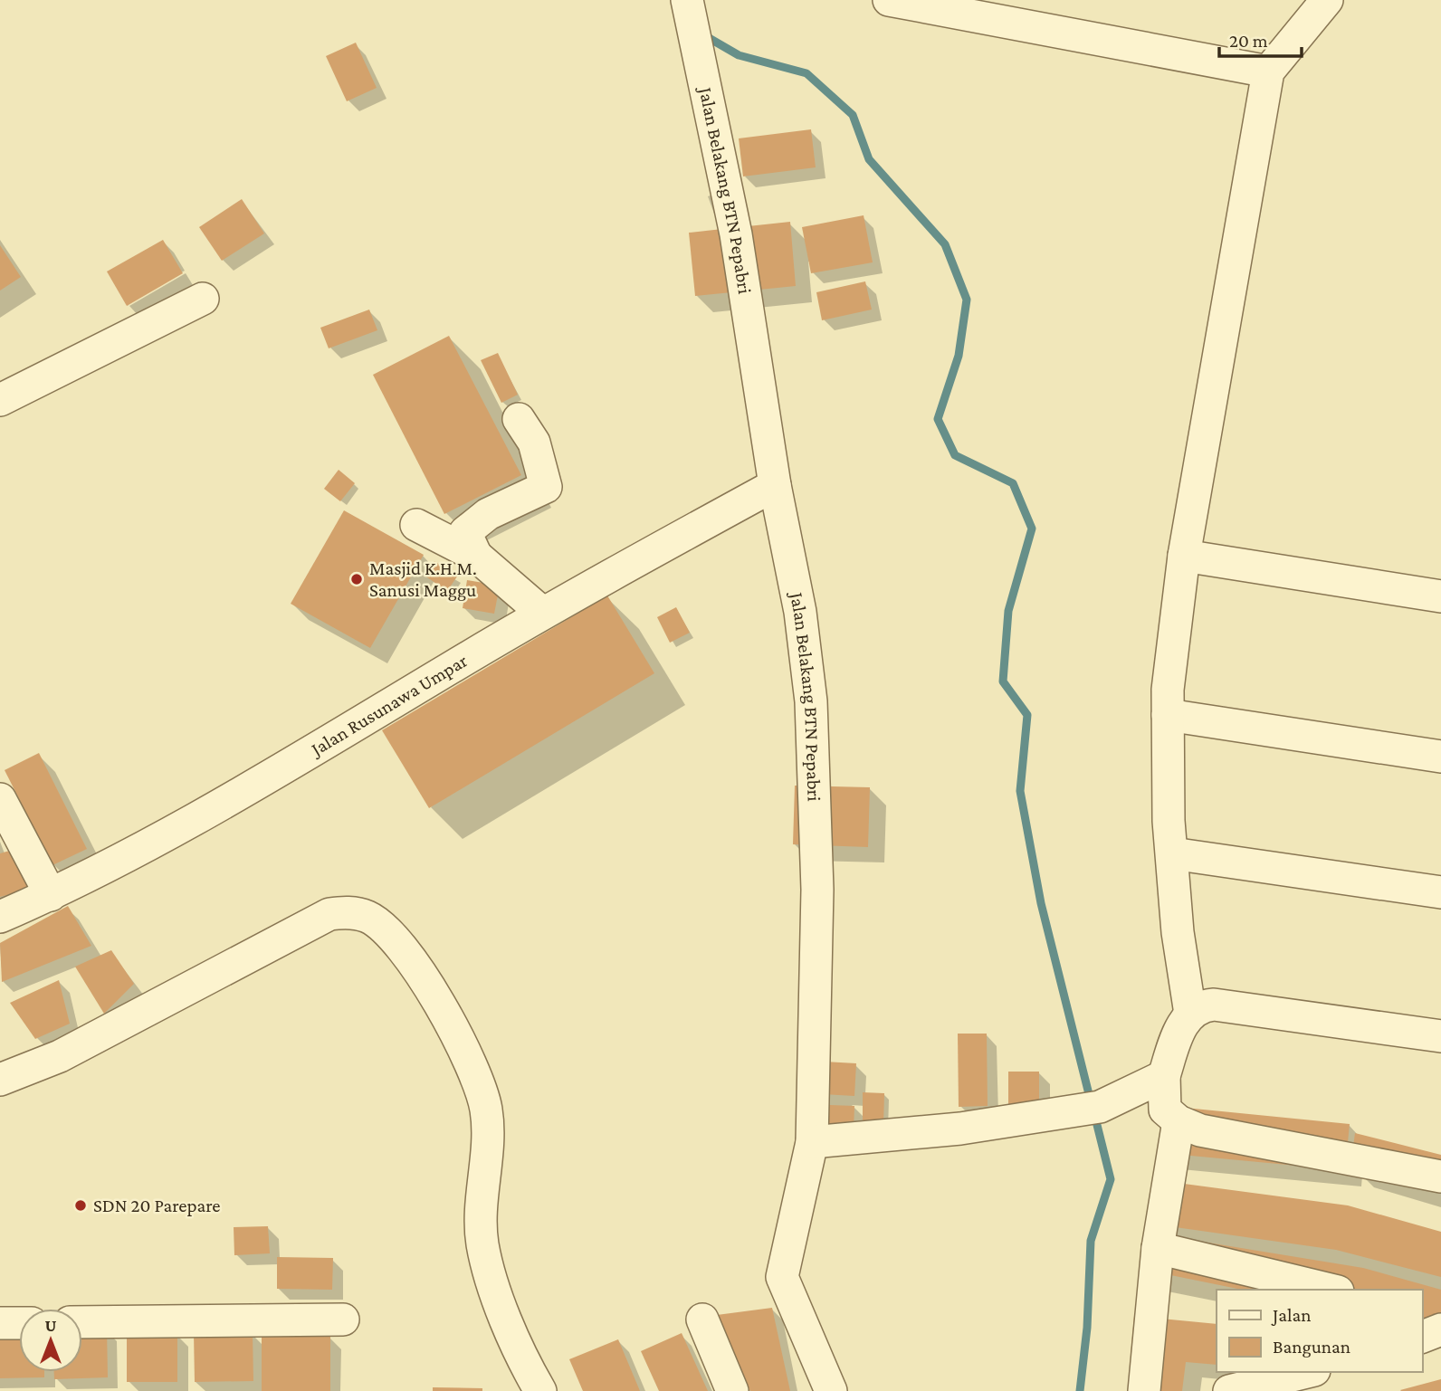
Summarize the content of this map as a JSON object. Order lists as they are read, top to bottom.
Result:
{
  "streets": {
    "street": ["Jalan Belakang BTN Pepabri", "Jalan Rusunawa Umpar"]
  },
  "crossings": [
    ["Jalan Belakang BTN Pepabri", "Jalan Rusunawa Umpar"]
  ],
  "places": ["Masjid K.H.M. Sanusi Maggu", "SDN 20 Parepare"],
  "legend": ["Jalan", "Bangunan"],
  "scale_bar": "20 m",
  "north": "top"
}
